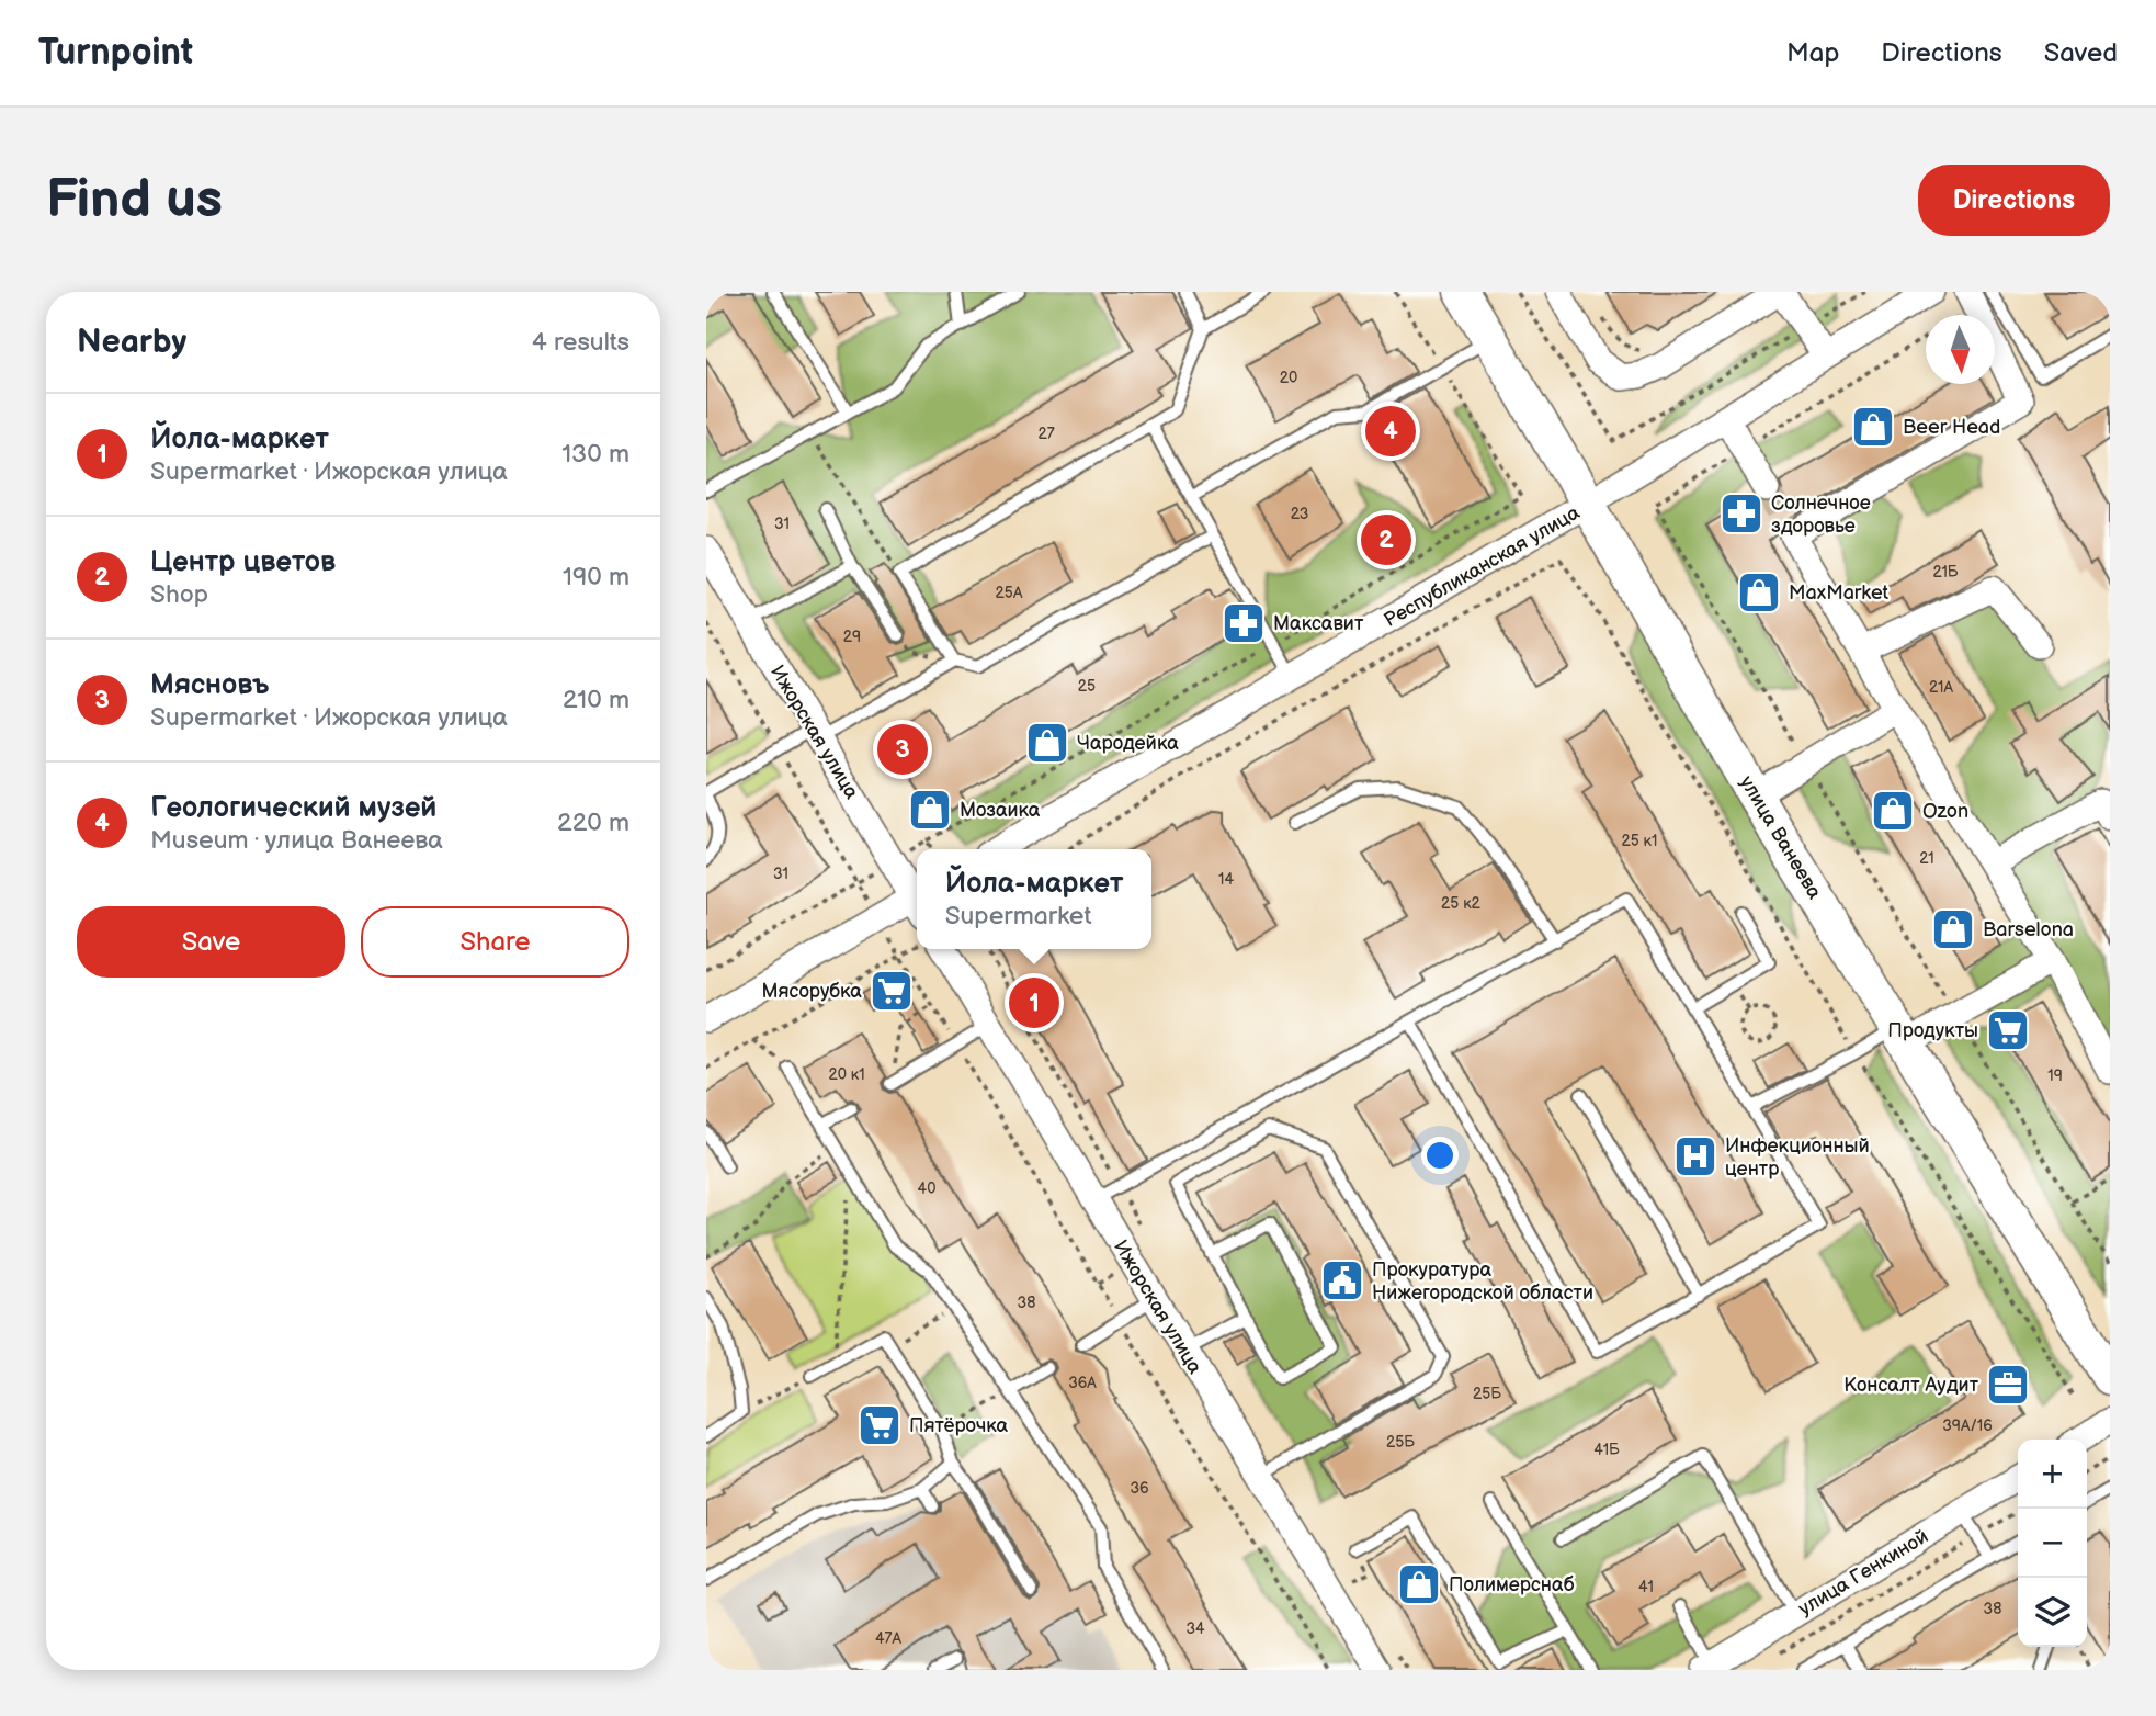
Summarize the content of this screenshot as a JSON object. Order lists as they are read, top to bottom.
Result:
{
  "streets": {
    "main road": ["улица Ванеева"],
    "street": ["Республиканская улица", "Ижорская улица", "улица Генкиной"]
  },
  "crossings": [
    ["Республиканская улица", "улица Ванеева"]
  ],
  "places": {
    "shop": [
      "Beer Head",
      "MaxMarket",
      "Чародейка",
      "Мозаика",
      "Ozon",
      "Barselona",
      "Полимерснаб"
    ],
    "pharmacy": ["Солнечное здоровье", "Максавит"],
    "supermarket": ["Мясорубка", "Продукты", "Пятёрочка"],
    "hospital": ["Инфекционный центр"],
    "public building": ["Прокуратура Нижегородской области"],
    "office": ["Консалт Аудит"]
  },
  "house_numbers": [
    "20",
    "27",
    "23",
    "31",
    "21Б",
    "25А",
    "29",
    "25",
    "21А",
    "25 к1",
    "21",
    "31",
    "14",
    "25 к2",
    "20 к1",
    "19",
    "40",
    "38",
    "36А",
    "25Б",
    "39А/16",
    "25Б",
    "41Б",
    "36",
    "41",
    "38",
    "34",
    "47А"
  ],
  "north": "bottom",
  "page": {
    "header": "Turnpoint",
    "nav": ["Map", "Directions", "Saved"],
    "buttons": [
      "Directions",
      ["Save", "Share"]
    ],
    "title": "Find us",
    "heading": ["Nearby", "4 results"],
    "list": [
      {
        "mark": "1",
        "name": "Йола-маркет",
        "note": "Supermarket · Ижорская улица",
        "value": "130 m"
      },
      {
        "mark": "2",
        "name": "Центр цветов",
        "note": "Shop",
        "value": "190 m"
      },
      {
        "mark": "3",
        "name": "Мясновъ",
        "note": "Supermarket · Ижорская улица",
        "value": "210 m"
      },
      {
        "mark": "4",
        "name": "Геологический музей",
        "note": "Museum · улица Ванеева",
        "value": "220 m"
      }
    ],
    "pins": [
      "4",
      "2",
      "3",
      "1"
    ],
    "popup": ["Йола-маркет", "Supermarket"],
    "map_buttons": ["+", "−"]
  }
}
